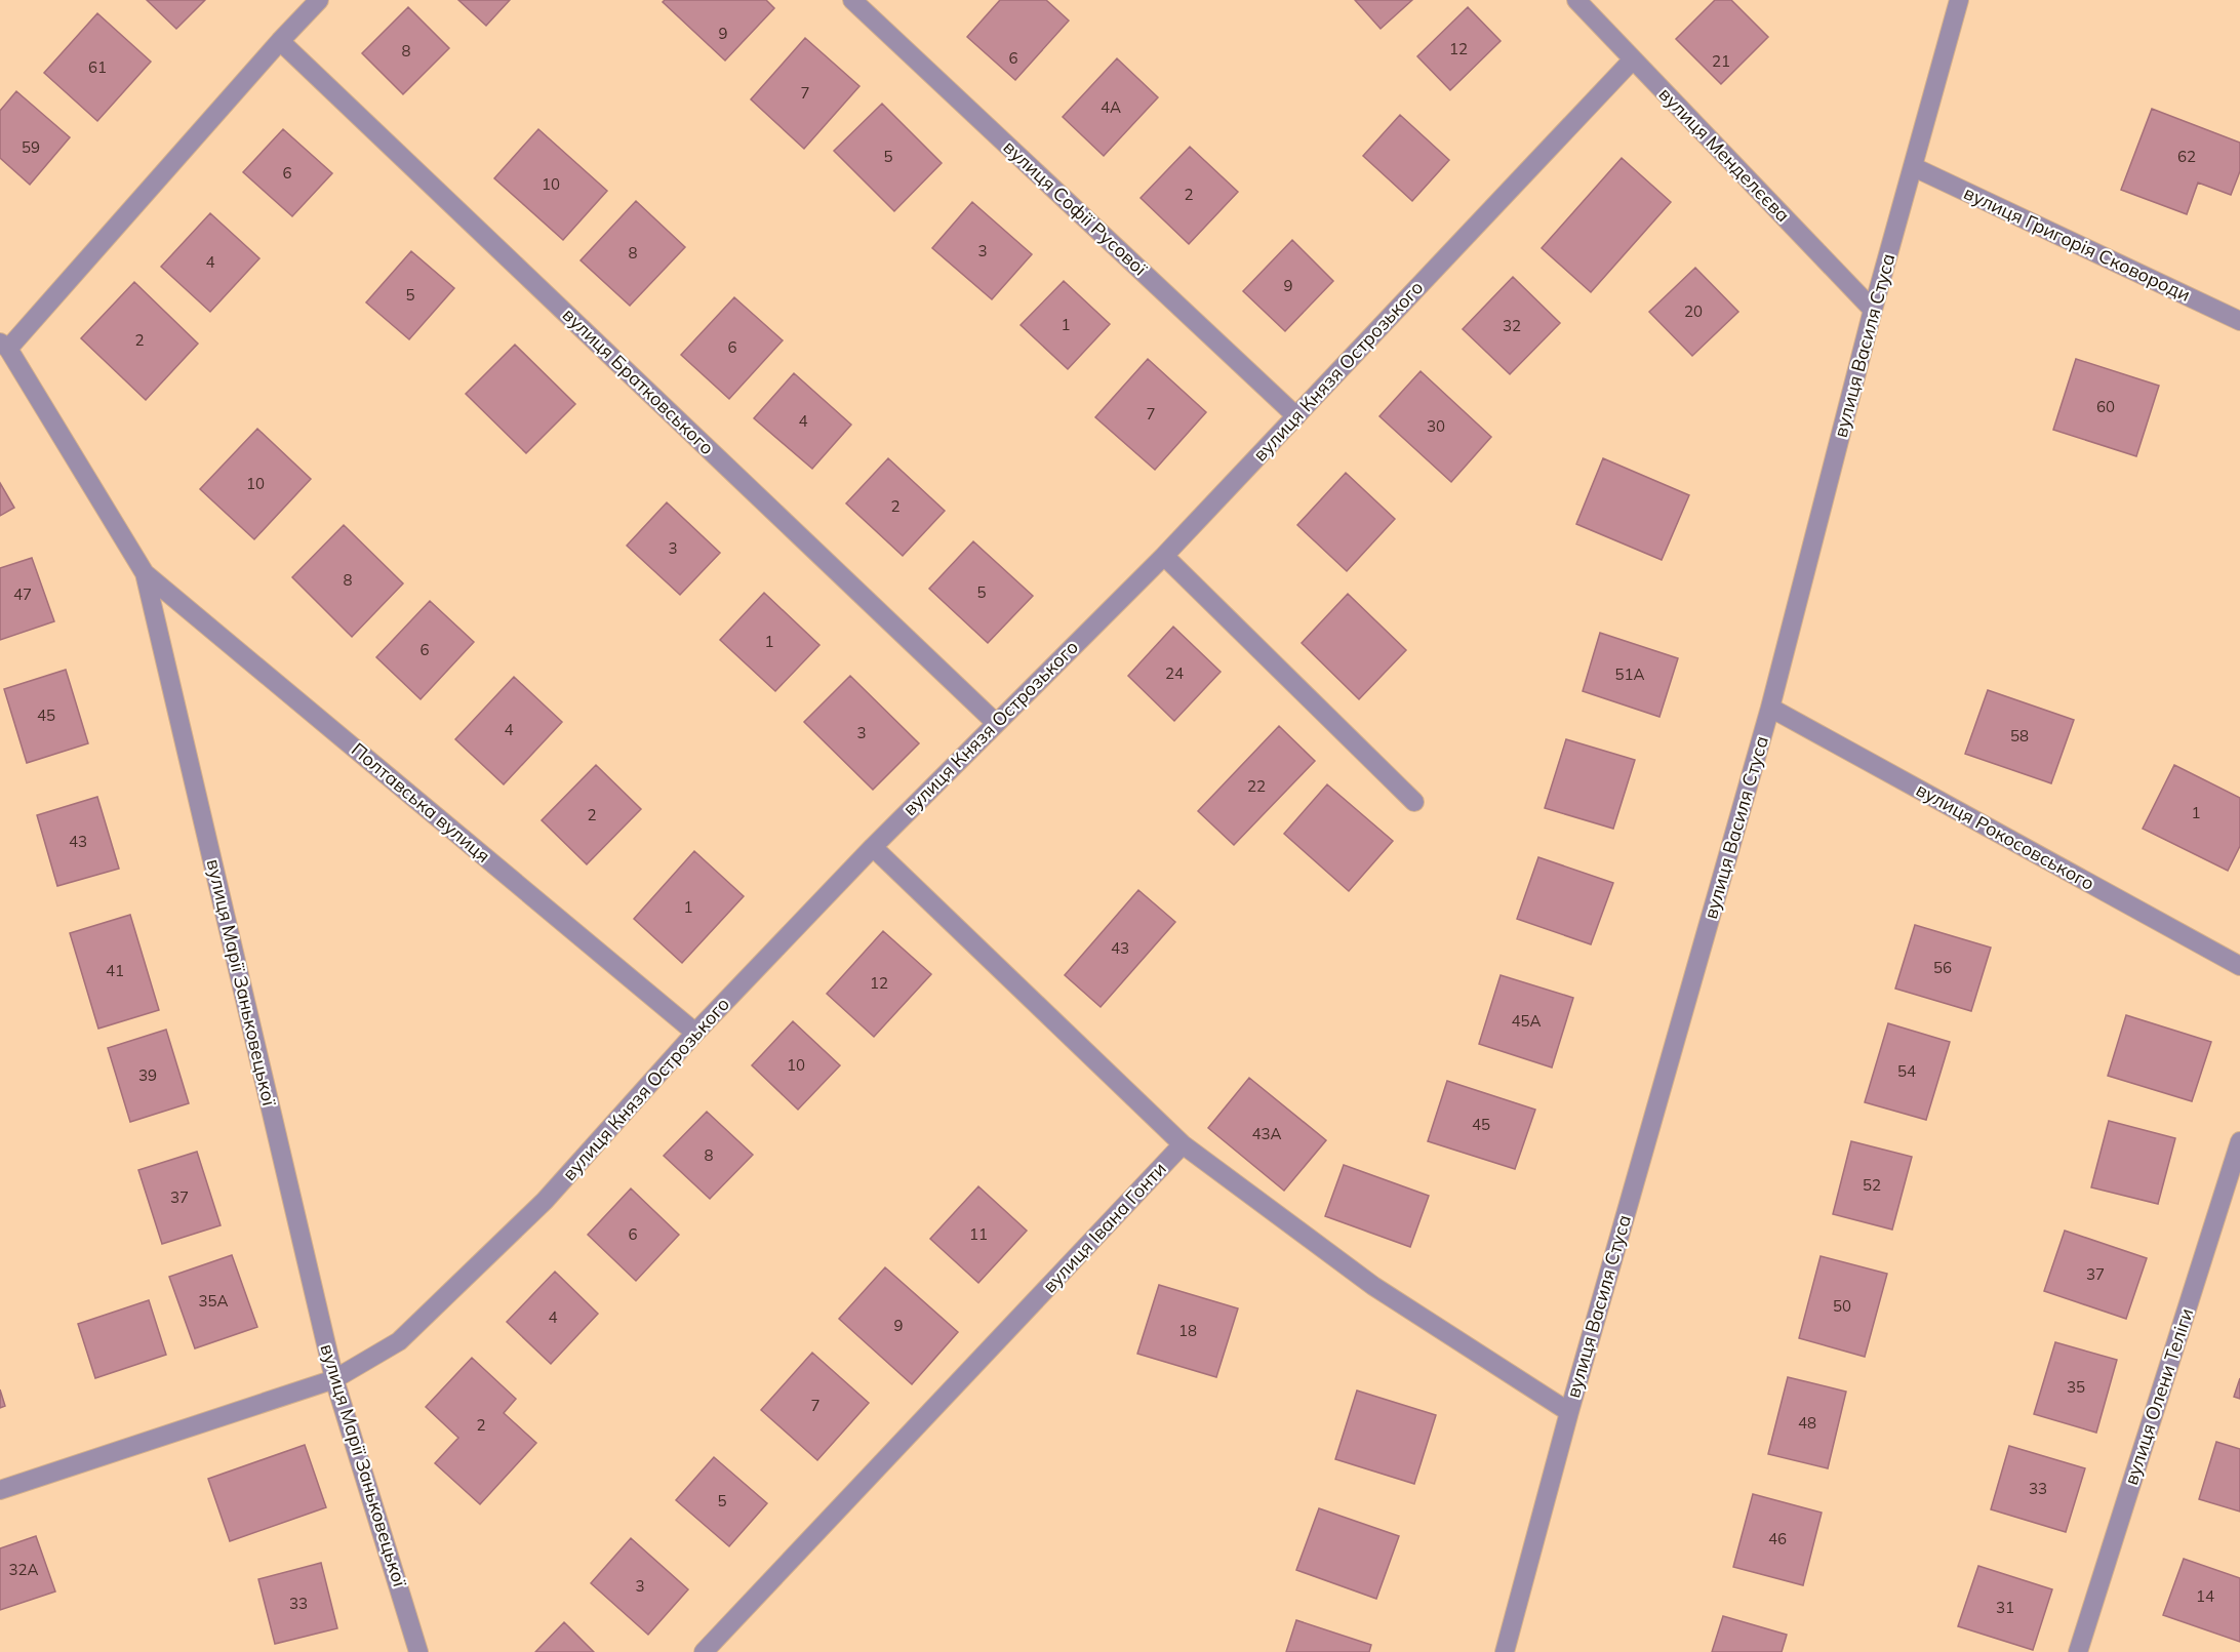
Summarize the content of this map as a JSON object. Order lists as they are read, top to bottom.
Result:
{
  "streets": {
    "street": [
      "вулиця Менделєєва",
      "вулиця Софії Русової",
      "вулиця Григорія Сковороди",
      "вулиця Василя Стуса",
      "вулиця Князя Острозького",
      "вулиця Братковського",
      "Полтавська вулиця",
      "вулиця Рокосовського",
      "вулиця Марії Заньковецької",
      "вулиця Івана Гонти",
      "вулиця Олени Теліги"
    ]
  },
  "crossings": [
    ["вулиця Менделєєва", "вулиця Василя Стуса"],
    ["вулиця Менделєєва", "вулиця Князя Острозького"],
    ["вулиця Софії Русової", "вулиця Князя Острозького"],
    ["вулиця Григорія Сковороди", "вулиця Василя Стуса"],
    ["вулиця Василя Стуса", "вулиця Рокосовського"],
    ["вулиця Князя Острозького", "вулиця Братковського"],
    ["вулиця Князя Острозького", "Полтавська вулиця"],
    ["вулиця Князя Острозького", "вулиця Марії Заньковецької"],
    ["Полтавська вулиця", "вулиця Марії Заньковецької"]
  ],
  "house_numbers": [
    "9",
    "12",
    "8",
    "6",
    "21",
    "61",
    "7",
    "4А",
    "59",
    "5",
    "62",
    "6",
    "10",
    "2",
    "3",
    "8",
    "4",
    "9",
    "5",
    "20",
    "1",
    "32",
    "2",
    "6",
    "60",
    "7",
    "4",
    "30",
    "10",
    "2",
    "3",
    "8",
    "5",
    "47",
    "1",
    "6",
    "24",
    "51А",
    "45",
    "4",
    "3",
    "58",
    "22",
    "1",
    "2",
    "43",
    "1",
    "43",
    "56",
    "41",
    "12",
    "45А",
    "10",
    "54",
    "39",
    "45",
    "43А",
    "8",
    "52",
    "37",
    "6",
    "11",
    "37",
    "35А",
    "50",
    "4",
    "9",
    "18",
    "35",
    "7",
    "48",
    "2",
    "33",
    "5",
    "46",
    "32А",
    "3",
    "14",
    "33",
    "31"
  ]
}
